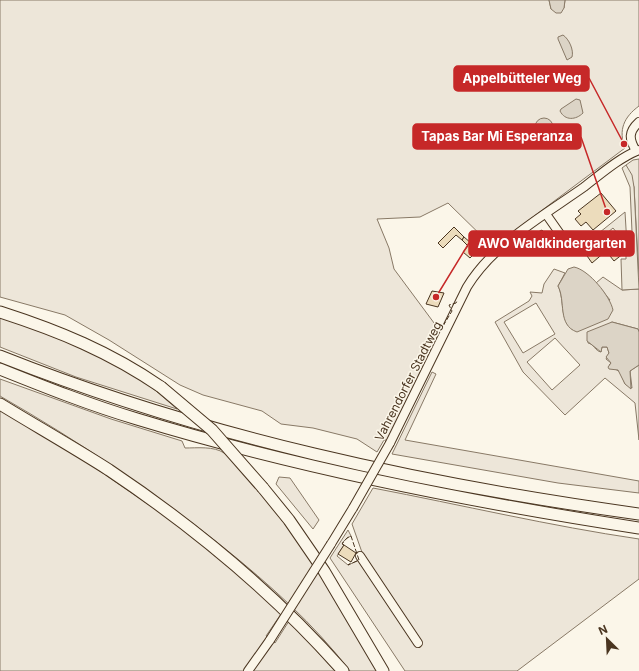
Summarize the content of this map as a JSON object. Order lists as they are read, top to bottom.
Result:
{
  "streets": {
    "street": ["Vahrendorfer Stadtweg"]
  },
  "places": ["Appelbütteler Weg", "Tapas Bar Mi Esperanza", "AWO Waldkindergarten"],
  "north": "top left"
}
